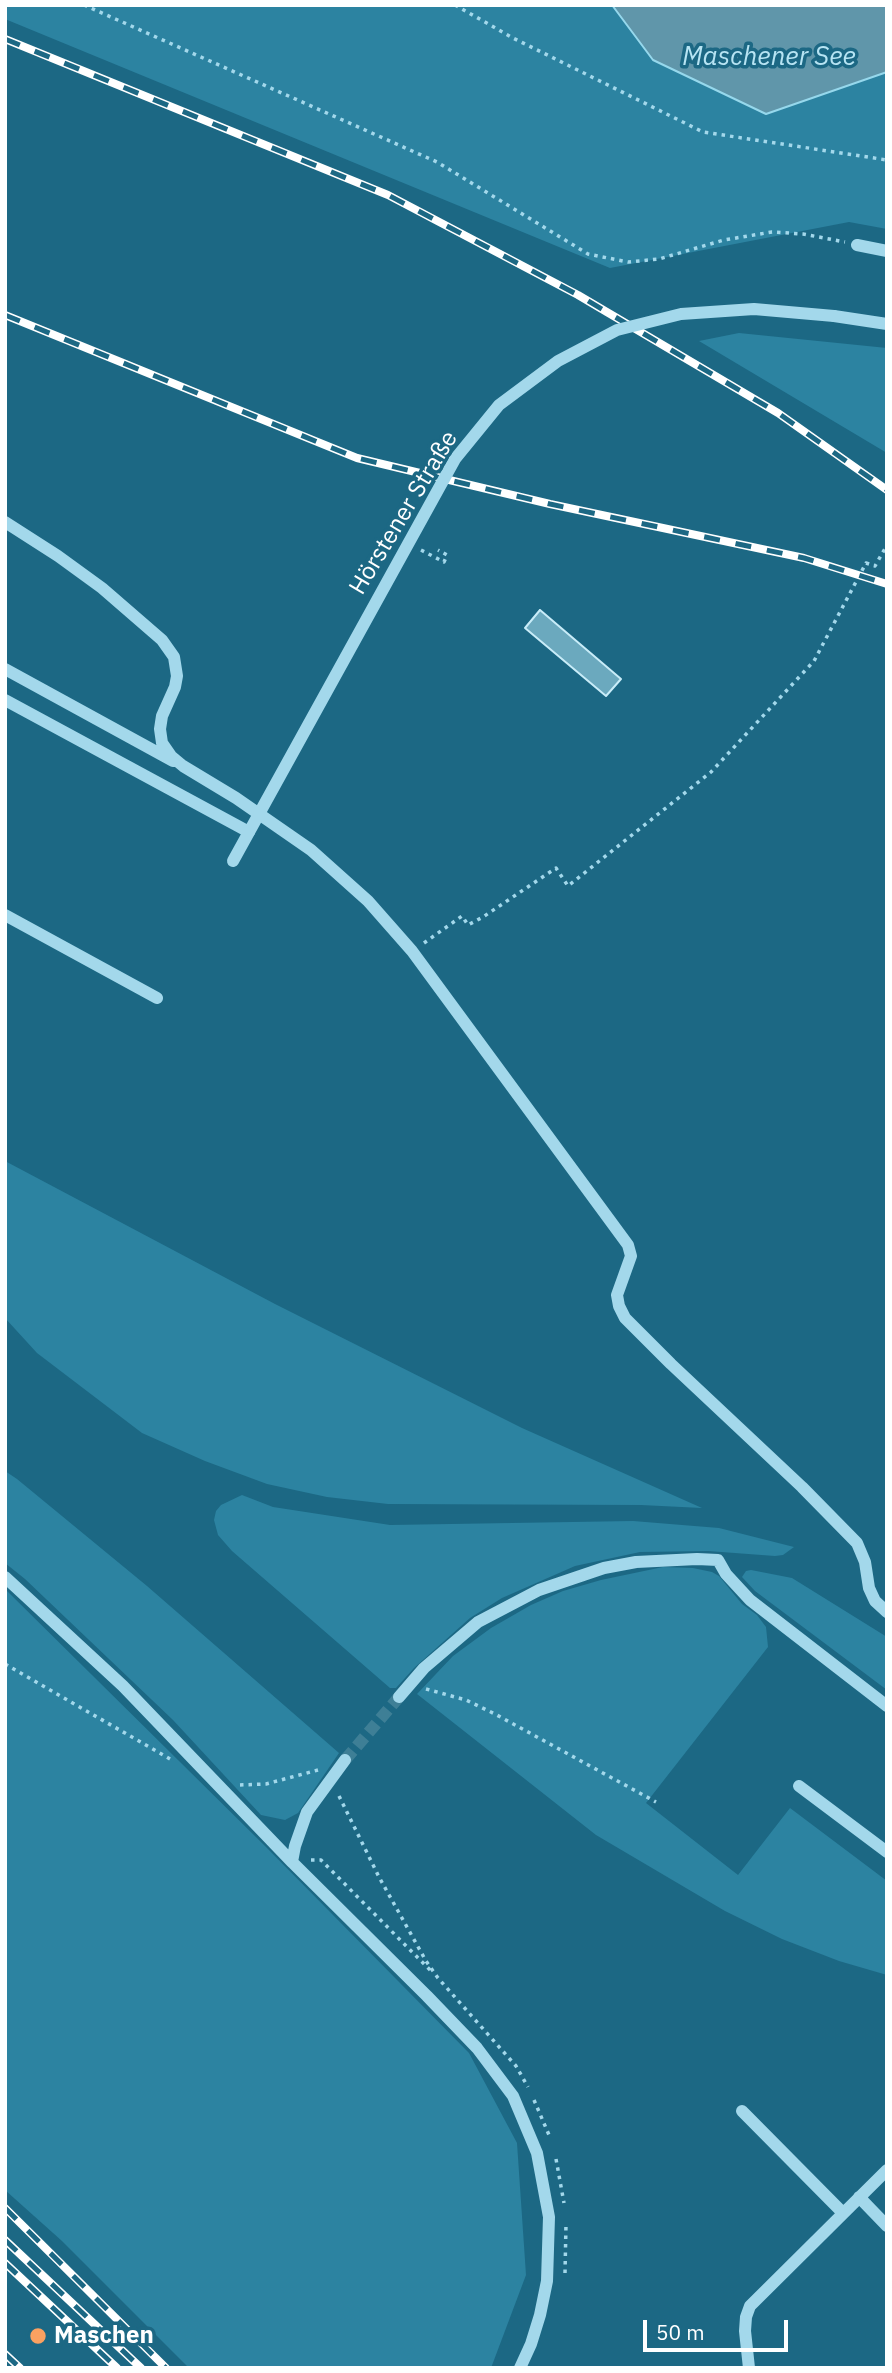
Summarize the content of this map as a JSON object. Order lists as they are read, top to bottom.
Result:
{
  "streets": {
    "street": ["Hörstener Straße"]
  },
  "water": ["Maschener See"],
  "places": ["Maschen"],
  "scale_bar": "50 m"
}
